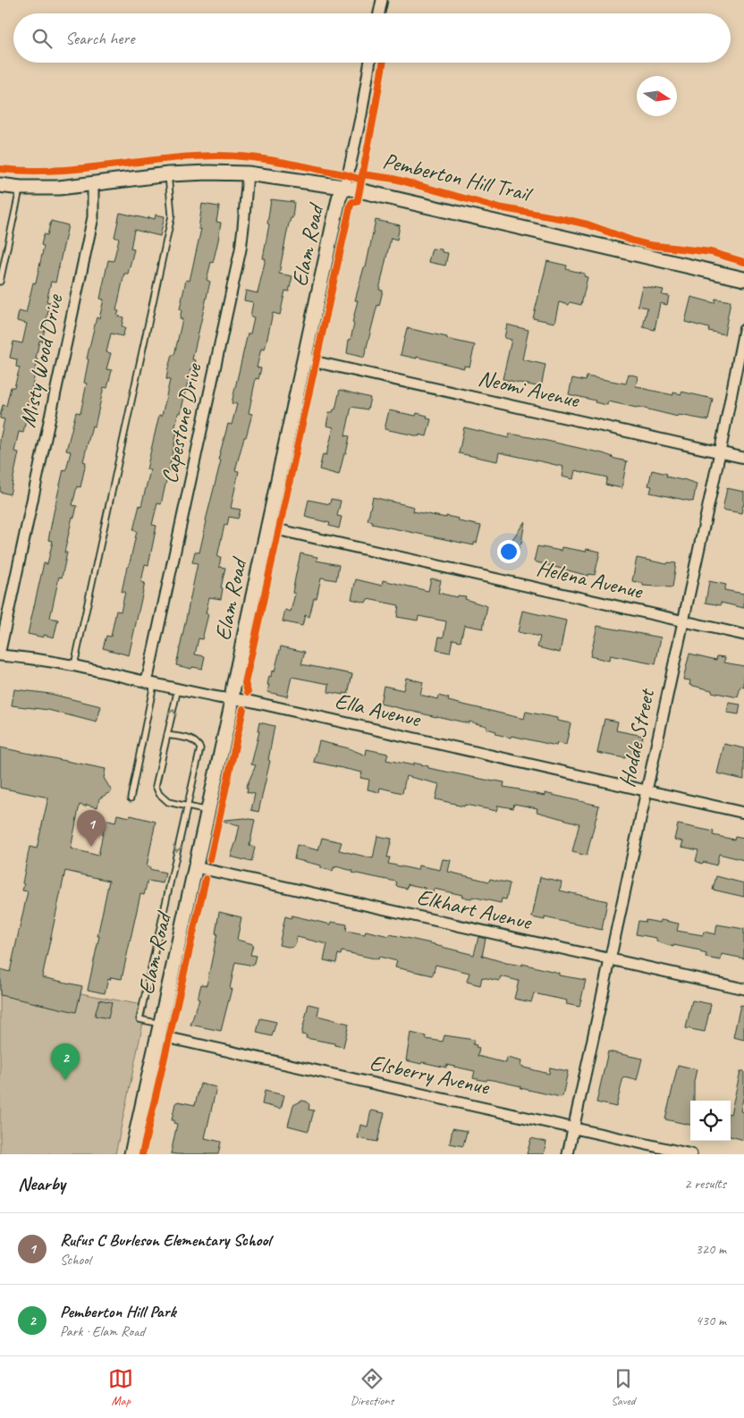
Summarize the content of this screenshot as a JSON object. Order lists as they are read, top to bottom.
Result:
{
  "streets": {
    "street": [
      "Elam Road",
      "Misty Wood Drive",
      "Neomi Avenue",
      "Capestone Drive",
      "Helena Avenue",
      "Ella Avenue",
      "Hodde Street",
      "Elkhart Avenue",
      "Elsberry Avenue"
    ],
    "cycle path": ["Pemberton Hill Trail"]
  },
  "crossings": [
    ["Elam Road", "Neomi Avenue"],
    ["Elam Road", "Helena Avenue"],
    ["Elam Road", "Ella Avenue"],
    ["Elam Road", "Elkhart Avenue"],
    ["Elam Road", "Elsberry Avenue"],
    ["Neomi Avenue", "Hodde Street"],
    ["Capestone Drive", "Ella Avenue"],
    ["Helena Avenue", "Hodde Street"],
    ["Ella Avenue", "Hodde Street"],
    ["Hodde Street", "Elkhart Avenue"],
    ["Hodde Street", "Elsberry Avenue"]
  ],
  "north": "right",
  "page": {
    "search": "Search here",
    "pins": ["1", "2"],
    "heading": ["Nearby", "2 results"],
    "list": [
      {
        "mark": "1",
        "name": "Rufus C Burleson Elementary School",
        "note": "School",
        "value": "320 m"
      },
      {
        "mark": "2",
        "name": "Pemberton Hill Park",
        "note": "Park · Elam Road",
        "value": "430 m"
      }
    ],
    "nav": ["Map", "Directions", "Saved"]
  }
}
